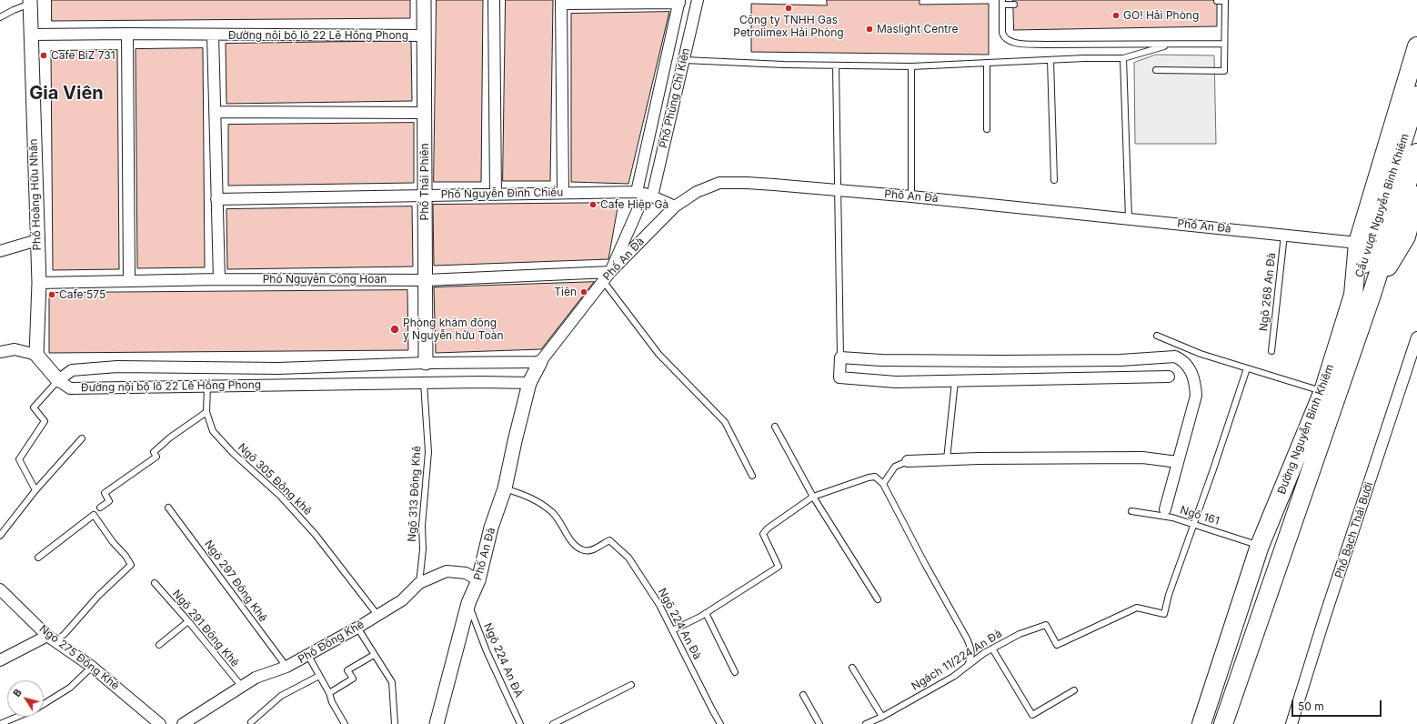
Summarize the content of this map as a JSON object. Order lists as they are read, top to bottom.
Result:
{
  "streets": {
    "highway": ["Cầu vượt Nguyễn Bỉnh Khiêm", "Đường Nguyễn Bỉnh Khiêm"],
    "street": [
      "Đường nội bộ lô 22 Lê Hồng Phong",
      "Phố Phùng Chí Kiên",
      "Phố Thái Phiên",
      "Phố Nguyễn Đình Chiểu",
      "Phố Hoàng Hữu Nhân",
      "Phố An Đà",
      "Phố Nguyễn Công Hoan",
      "Phố Bạch Thái Bưởi",
      "Phố Đông Khê",
      "Ngõ 275 Đông Khê"
    ],
    "lane": [
      "Ngõ 268 An Đà",
      "Ngõ 305 Đông khê",
      "Ngõ 313 Đông Khê",
      "Ngõ 161",
      "Ngõ 297 Đông Khê",
      "Ngõ 224 An Đà",
      "Ngõ 291 Đông Khê",
      "Ngõ 224 An ĐÀ",
      "Ngách 11/224 An Đà"
    ]
  },
  "crossings": [
    ["Đường nội bộ lô 22 Lê Hồng Phong", "Phố Thái Phiên"],
    ["Đường nội bộ lô 22 Lê Hồng Phong", "Phố Nguyễn Đình Chiểu"],
    ["Đường nội bộ lô 22 Lê Hồng Phong", "Phố Hoàng Hữu Nhân"],
    ["Đường nội bộ lô 22 Lê Hồng Phong", "Phố An Đà"],
    ["Đường nội bộ lô 22 Lê Hồng Phong", "Phố Nguyễn Công Hoan"],
    ["Đường nội bộ lô 22 Lê Hồng Phong", "Ngõ 305 Đông khê"],
    ["Đường nội bộ lô 22 Lê Hồng Phong", "Ngõ 313 Đông Khê"],
    ["Phố Phùng Chí Kiên", "Phố Nguyễn Đình Chiểu"],
    ["Phố Thái Phiên", "Phố Nguyễn Đình Chiểu"],
    ["Phố Thái Phiên", "Phố Nguyễn Công Hoan"],
    ["Phố Nguyễn Đình Chiểu", "Phố An Đà"],
    ["Phố Hoàng Hữu Nhân", "Phố Nguyễn Công Hoan"],
    ["Phố An Đà", "Phố Nguyễn Công Hoan"],
    ["Phố An Đà", "Ngõ 268 An Đà"],
    ["Phố An Đà", "Đường Nguyễn Bỉnh Khiêm"],
    ["Phố An Đà", "Ngõ 224 An Đà"],
    ["Phố An Đà", "Phố Đông Khê"],
    ["Phố An Đà", "Ngõ 224 An ĐÀ"],
    ["Cầu vượt Nguyễn Bỉnh Khiêm", "Đường Nguyễn Bỉnh Khiêm"],
    ["Đường Nguyễn Bỉnh Khiêm", "Ngõ 161"],
    ["Ngõ 305 Đông khê", "Phố Đông Khê"],
    ["Ngõ 313 Đông Khê", "Phố Đông Khê"],
    ["Ngõ 161", "Ngách 11/224 An Đà"],
    ["Ngõ 297 Đông Khê", "Phố Đông Khê"],
    ["Ngõ 291 Đông Khê", "Phố Đông Khê"]
  ],
  "districts": ["Gia Viên"],
  "places": [
    "Công ty TNHH Gas Petrolimex Hải Phòng",
    "GO! Hải Phòng",
    "Maslight Centre",
    "Cafe BiZ 731",
    "Cafe Hiệp Gà",
    "Tiên",
    "Cafe 575",
    "Phòng khám đông y Nguyễn hữu Toàn"
  ],
  "scale_bar": "50 m",
  "north": "top left"
}
